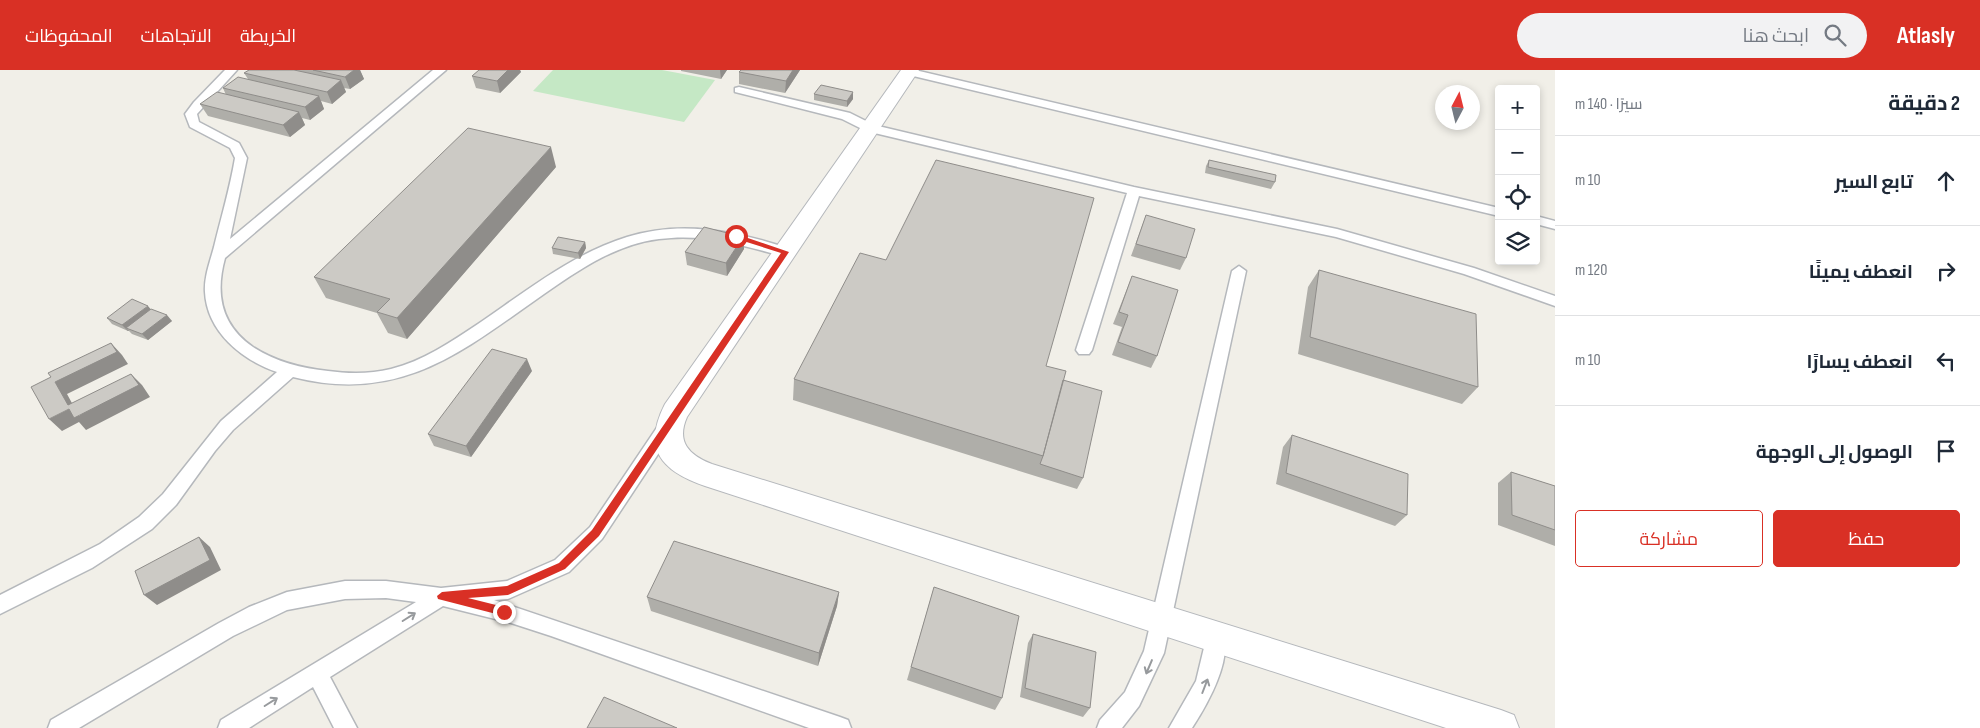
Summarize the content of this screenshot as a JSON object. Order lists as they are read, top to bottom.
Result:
{
  "north": "top",
  "page": {
    "header": "Atlasly",
    "search": "ابحث هنا",
    "nav": ["الخريطة", "الاتجاهات", "المحفوظات"],
    "heading": ["2 دقيقة", "سيرًا · 140 m"],
    "map_buttons": ["+", "−"],
    "list": [
      ["تابع السير", "10 m"],
      ["انعطف يمينًا", "120 m"],
      ["انعطف يسارًا", "10 m"],
      "الوصول إلى الوجهة"
    ],
    "buttons": ["حفظ", "مشاركة"]
  }
}
